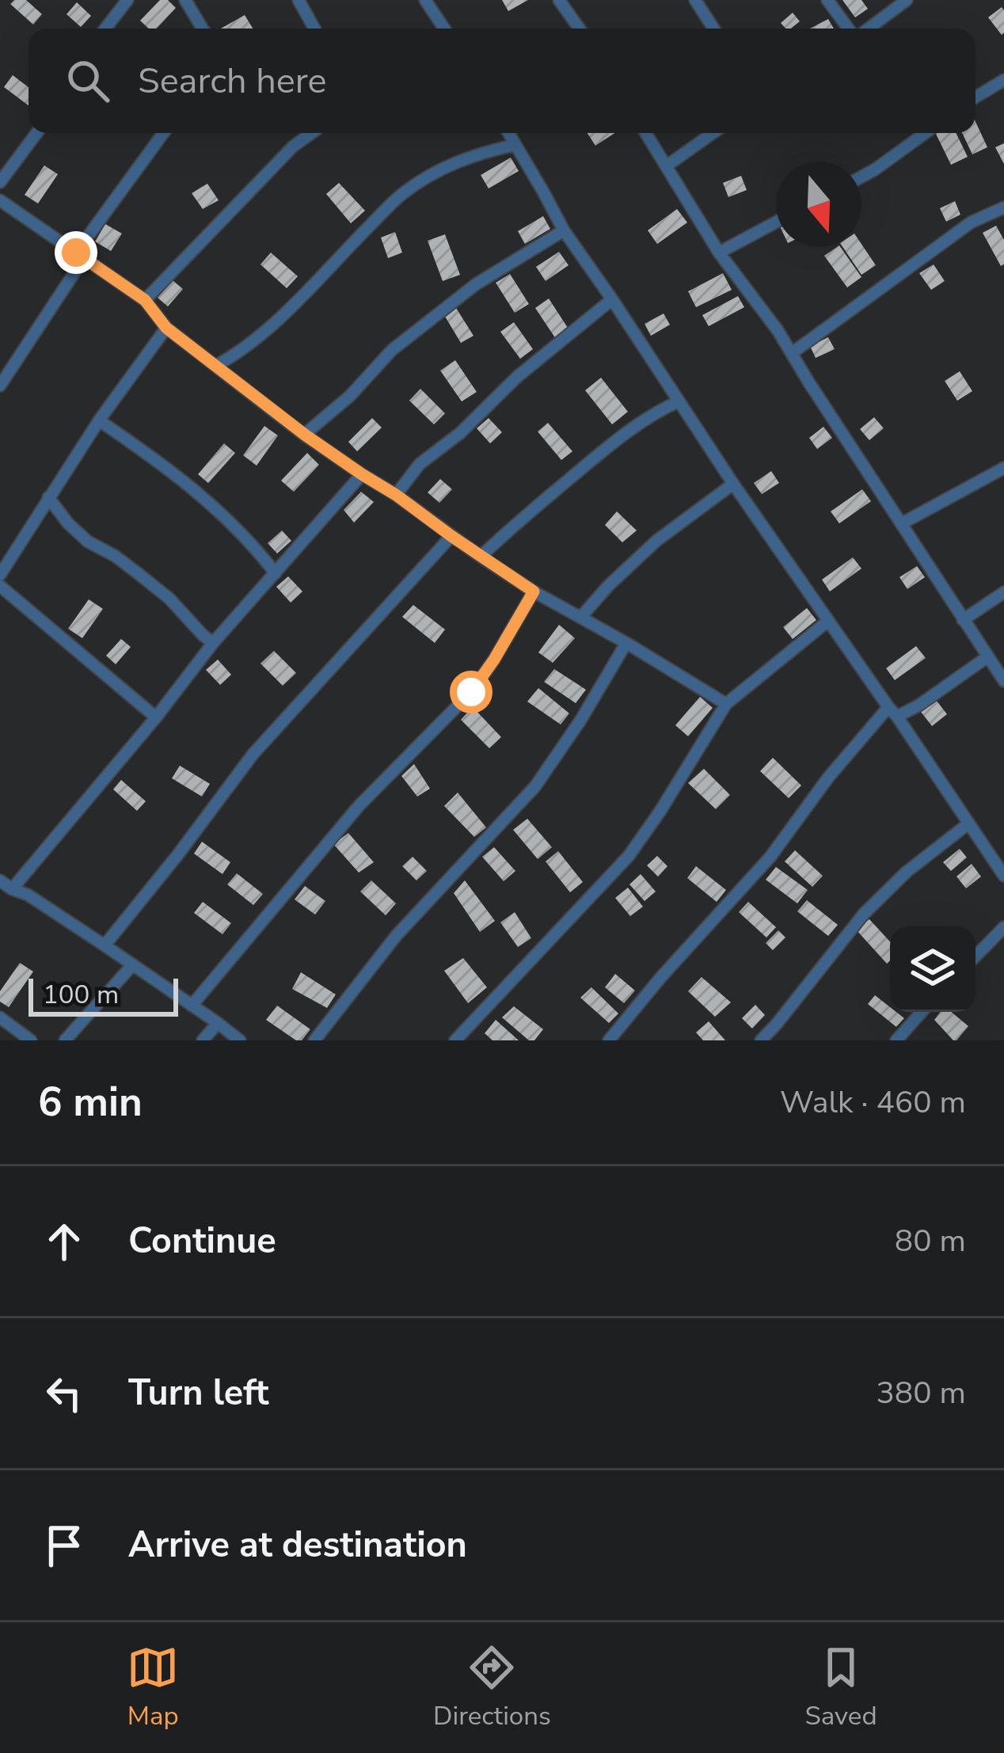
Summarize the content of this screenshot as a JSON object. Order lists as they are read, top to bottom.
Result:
{
  "scale_bar": "100 m",
  "north": "bottom",
  "page": {
    "search": "Search here",
    "scale": "100 m",
    "heading": ["6 min", "Walk · 460 m"],
    "list": [
      ["Continue", "80 m"],
      ["Turn left", "380 m"],
      "Arrive at destination"
    ],
    "nav": ["Map", "Directions", "Saved"]
  }
}
